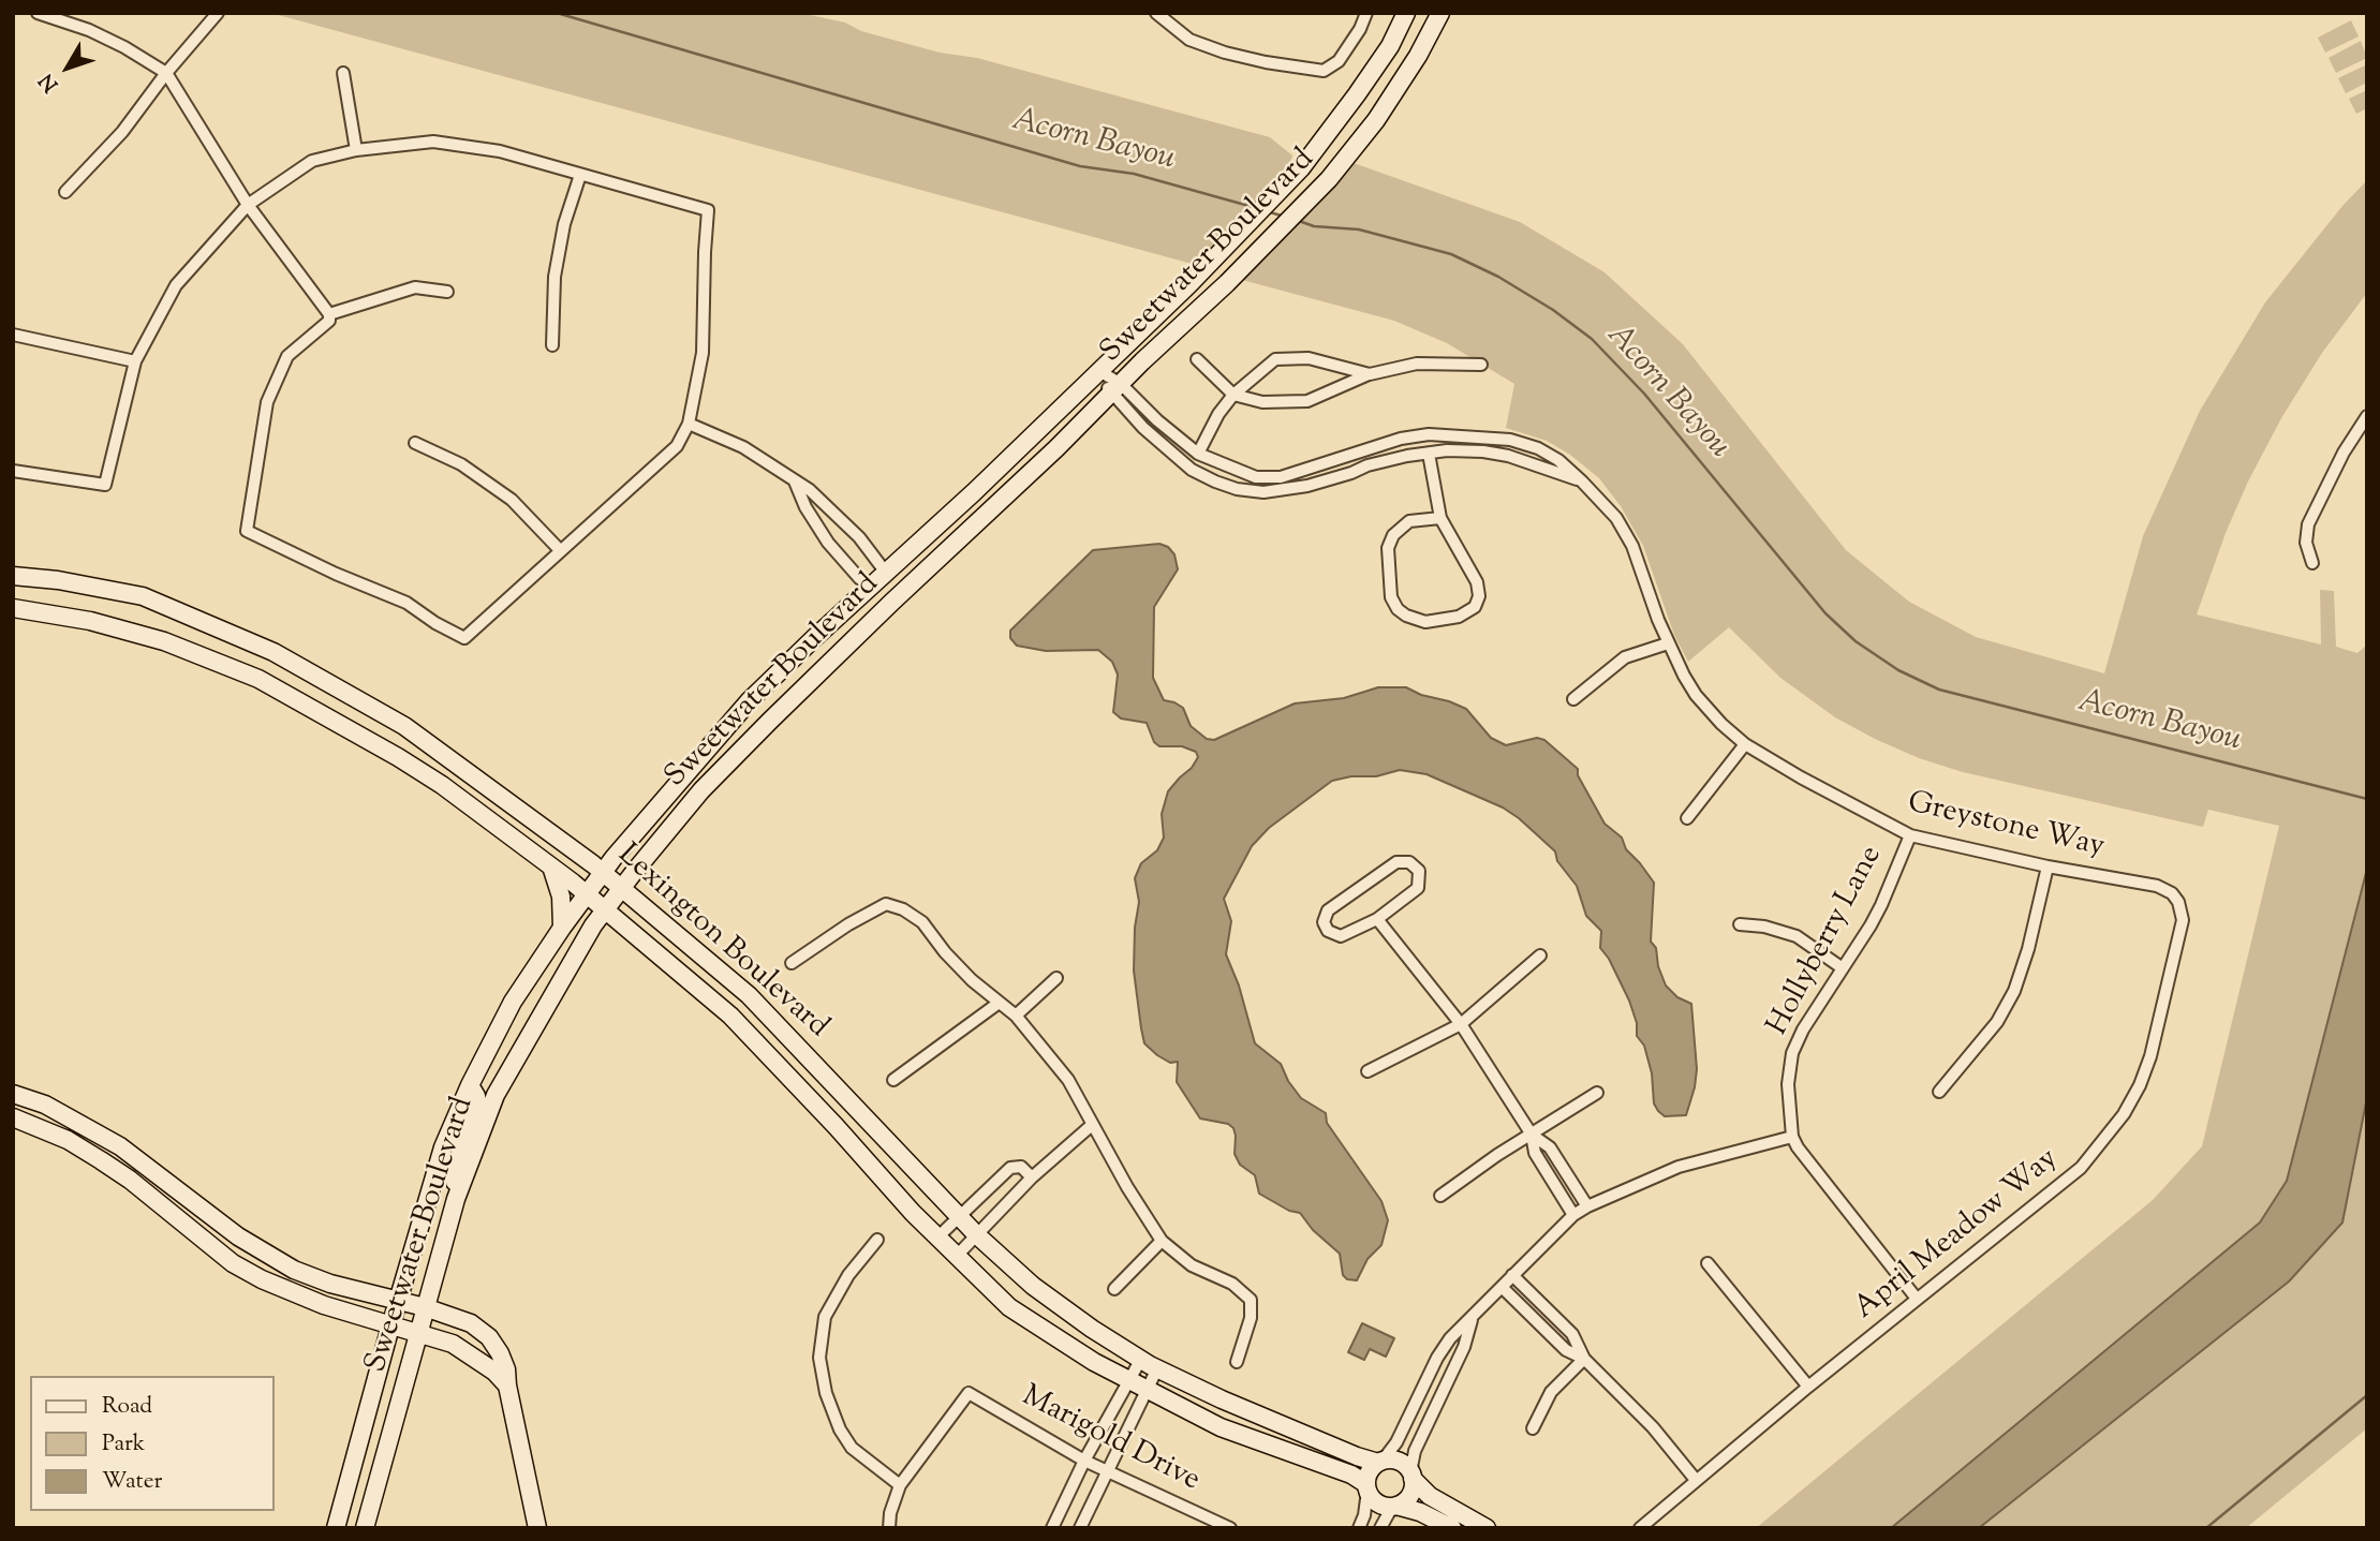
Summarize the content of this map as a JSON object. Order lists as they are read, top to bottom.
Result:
{
  "streets": {
    "main road": ["Sweetwater Boulevard", "Lexington Boulevard"],
    "street": [
      "Greystone Way",
      "Hollyberry Lane",
      "April Meadow Way",
      "Marigold Drive"
    ]
  },
  "crossings": [
    ["Sweetwater Boulevard", "Greystone Way"],
    ["Sweetwater Boulevard", "Lexington Boulevard"],
    ["Greystone Way", "Hollyberry Lane"],
    ["Greystone Way", "April Meadow Way"],
    ["Hollyberry Lane", "April Meadow Way"]
  ],
  "water": ["Acorn Bayou"],
  "legend": ["Road", "Park", "Water"],
  "north": "bottom left"
}
